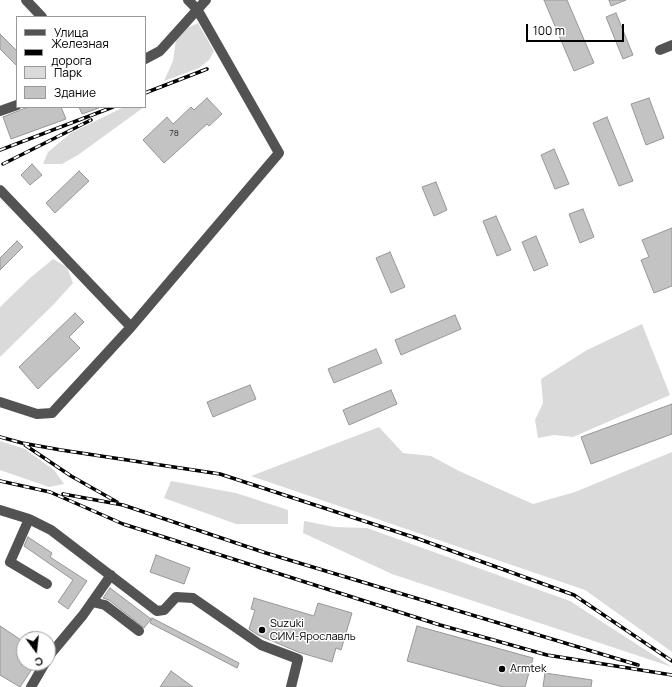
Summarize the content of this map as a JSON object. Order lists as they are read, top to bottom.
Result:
{
  "places": ["Suzuki СИМ-Ярославль", "Armtek"],
  "house_numbers": ["78"],
  "legend": [
    "Улица",
    "Железная дорога",
    "Парк",
    "Здание"
  ],
  "scale_bar": "100 m",
  "north": "bottom"
}
